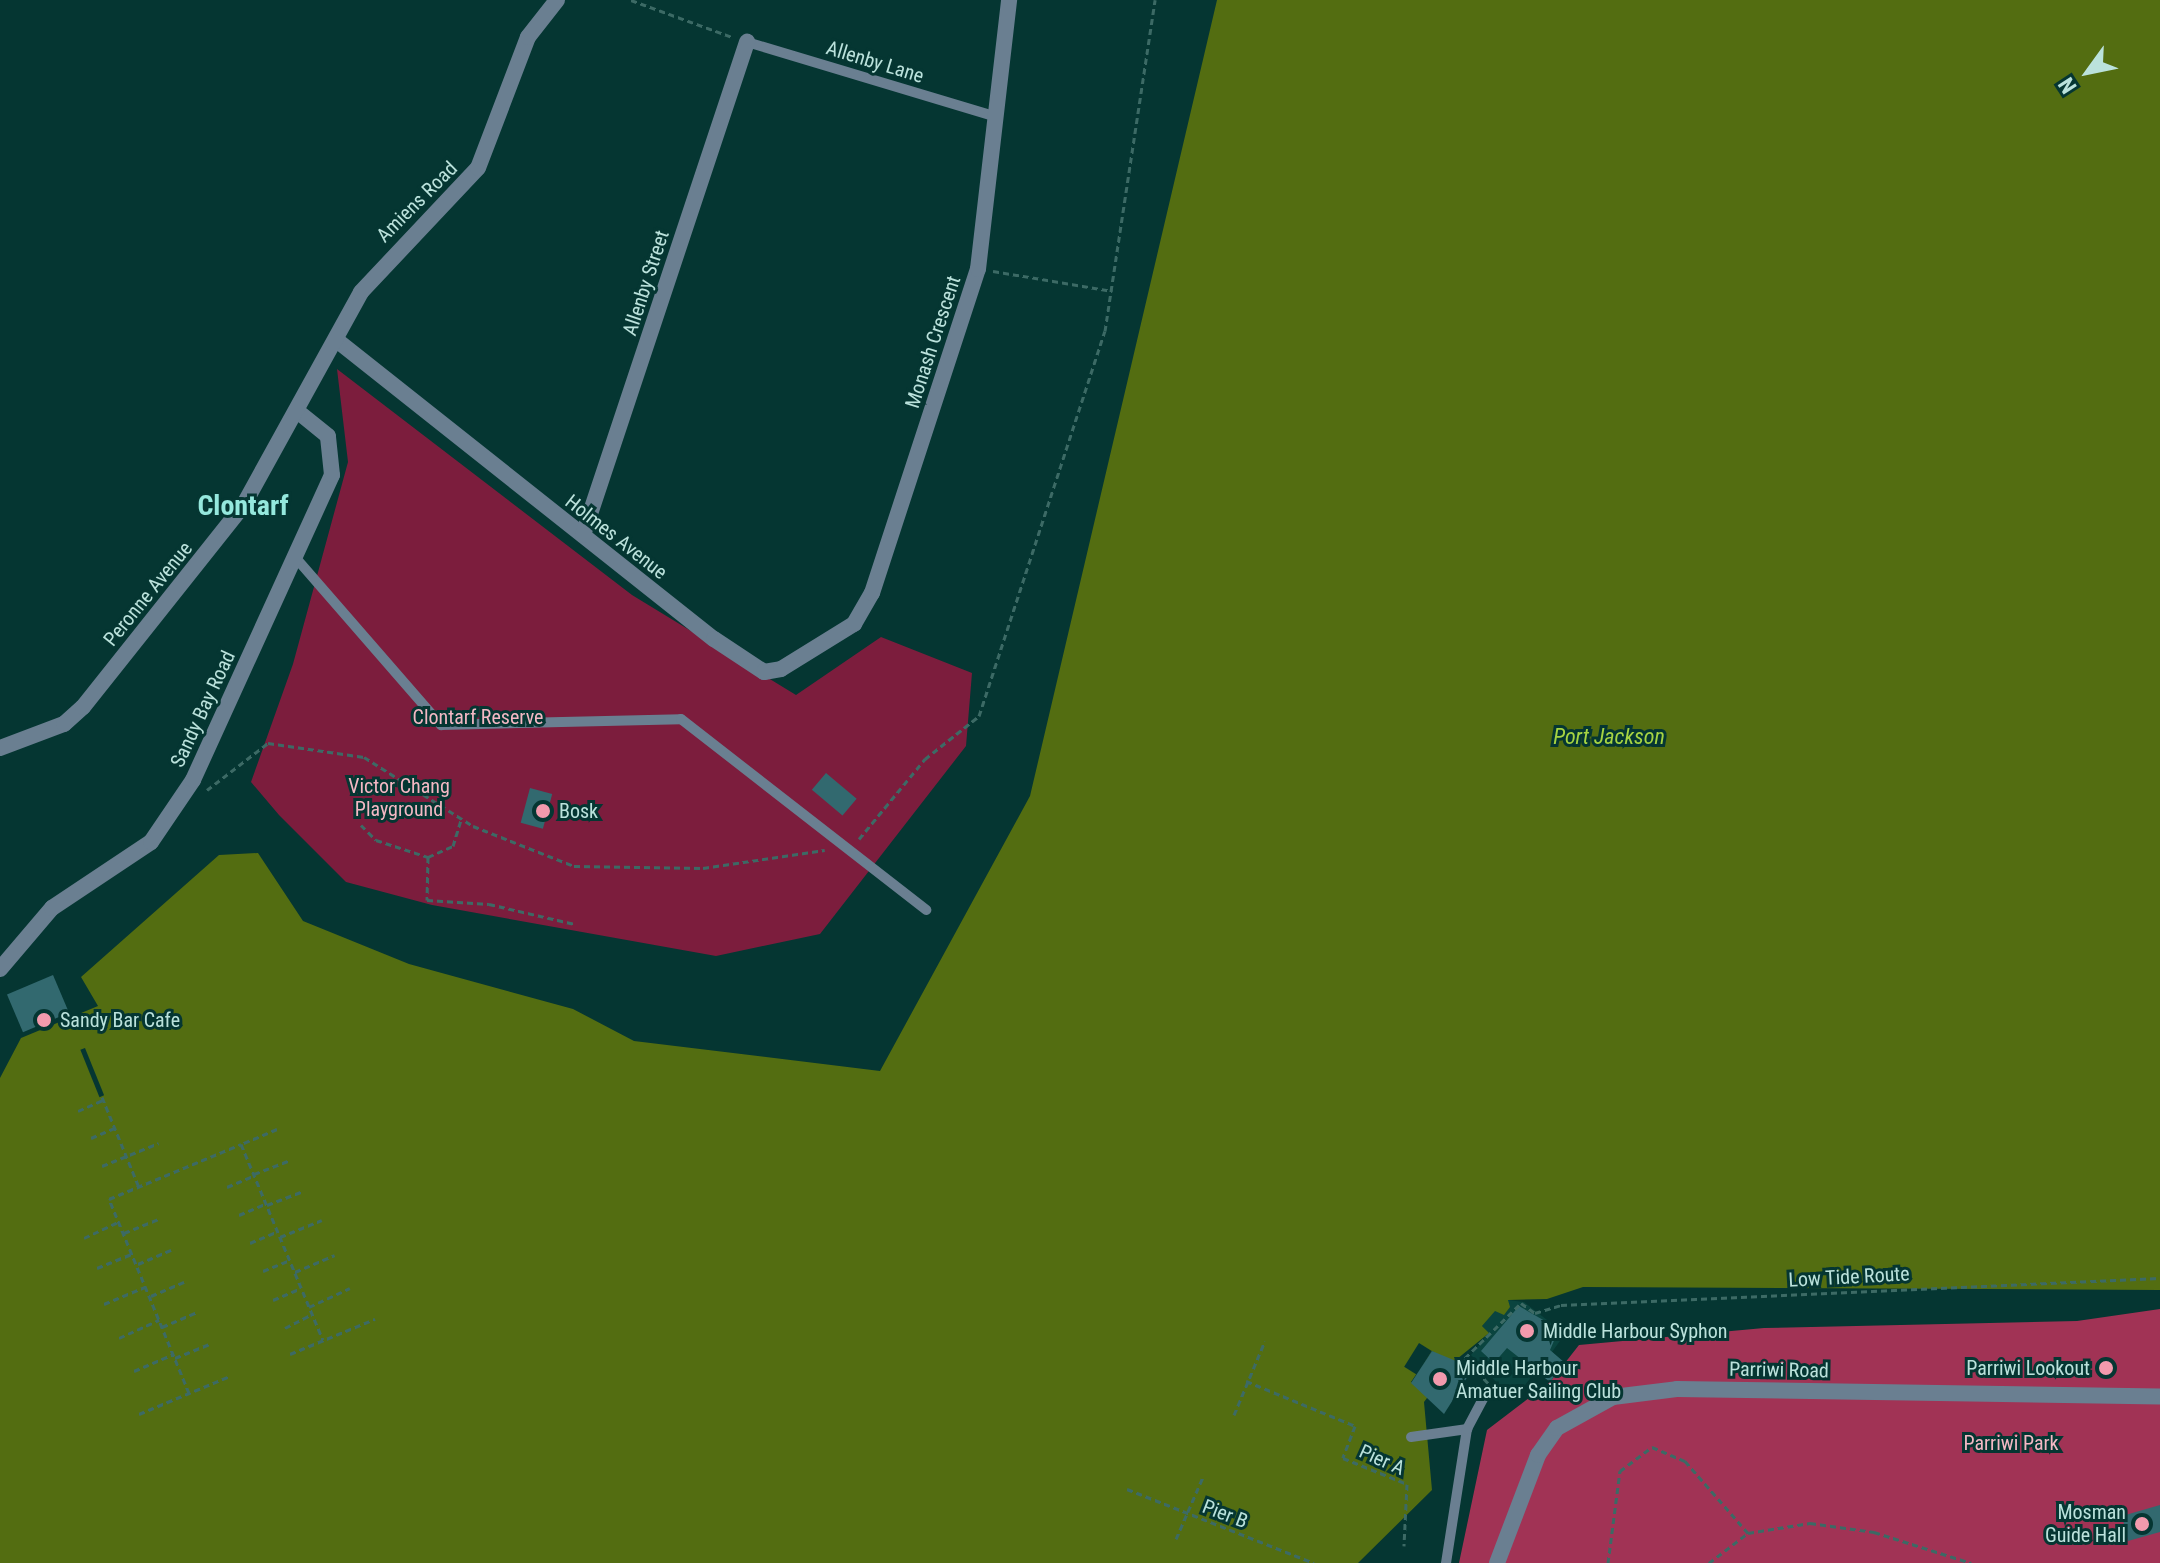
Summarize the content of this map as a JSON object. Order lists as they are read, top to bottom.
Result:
{
  "streets": {
    "street": [
      "Amiens Road",
      "Allenby Street",
      "Monash Crescent",
      "Holmes Avenue",
      "Peronne Avenue",
      "Sandy Bay Road",
      "Parriwi Road"
    ],
    "lane": ["Allenby Lane"],
    "path": ["Low Tide Route", "Pier A", "Pier B"]
  },
  "crossings": [
    ["Allenby Lane", "Allenby Street"],
    ["Allenby Lane", "Monash Crescent"],
    ["Amiens Road", "Holmes Avenue"],
    ["Amiens Road", "Peronne Avenue"],
    ["Allenby Street", "Holmes Avenue"],
    ["Monash Crescent", "Holmes Avenue"],
    ["Holmes Avenue", "Peronne Avenue"],
    ["Peronne Avenue", "Sandy Bay Road"]
  ],
  "districts": ["Clontarf"],
  "water": ["Port Jackson"],
  "parks": ["Clontarf Reserve", "Victor Chang Playground", "Parriwi Park"],
  "places": [
    "Bosk",
    "Sandy Bar Cafe",
    "Middle Harbour Syphon",
    "Parriwi Lookout",
    "Middle Harbour Amatuer Sailing Club",
    "Mosman Guide Hall"
  ],
  "north": "bottom left"
}
